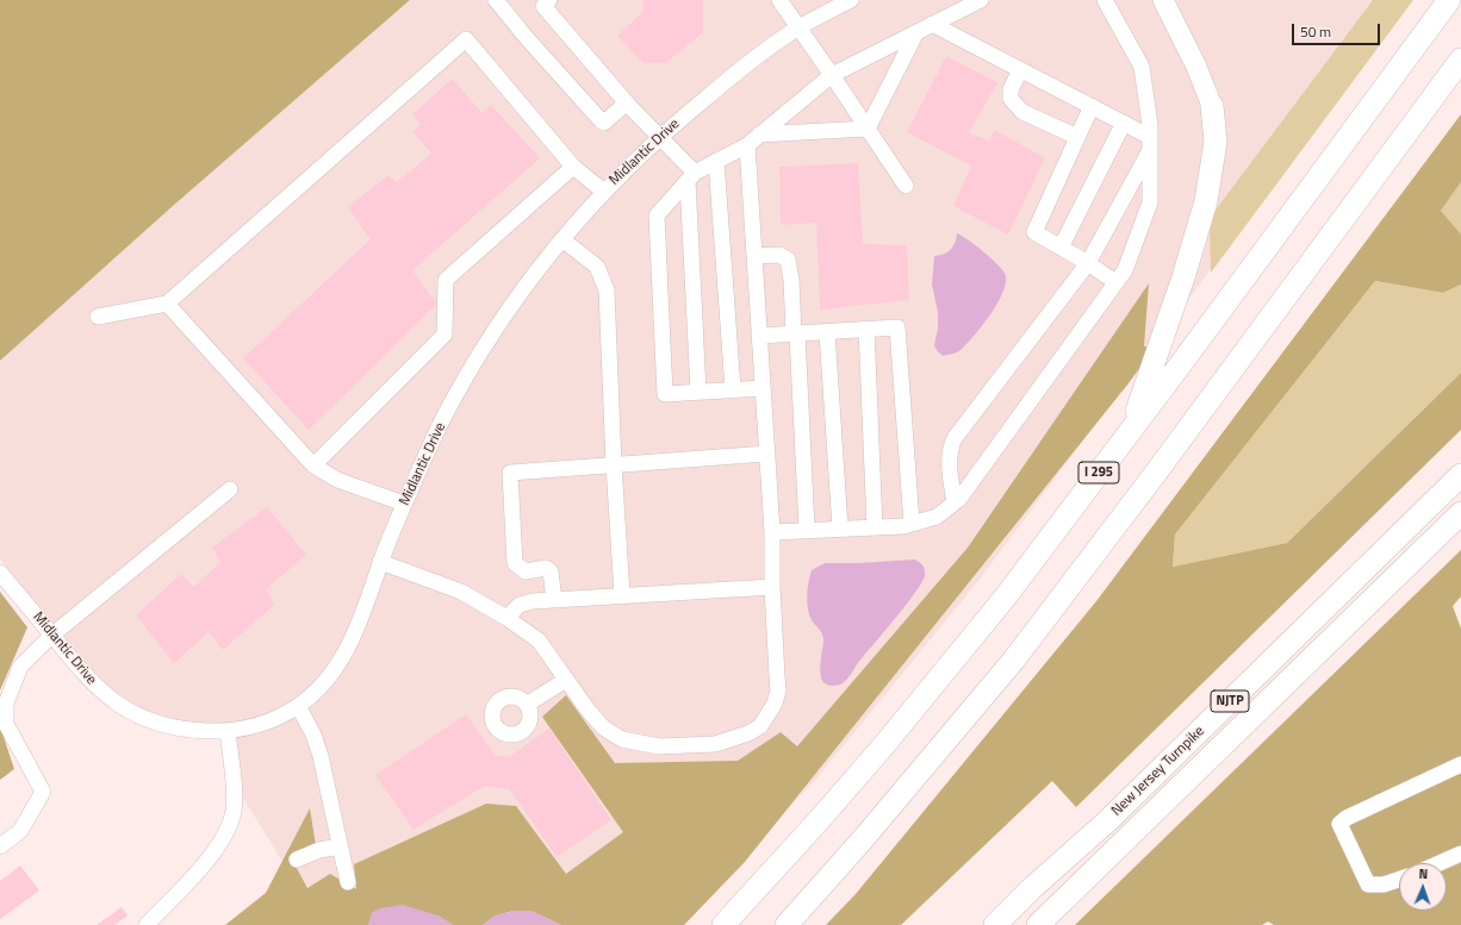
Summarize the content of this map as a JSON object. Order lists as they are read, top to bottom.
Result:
{
  "streets": {
    "highway": ["I 295", "NJTP", "New Jersey Turnpike"],
    "street": ["Midlantic Drive"]
  },
  "scale_bar": "50 m",
  "north": "top"
}
